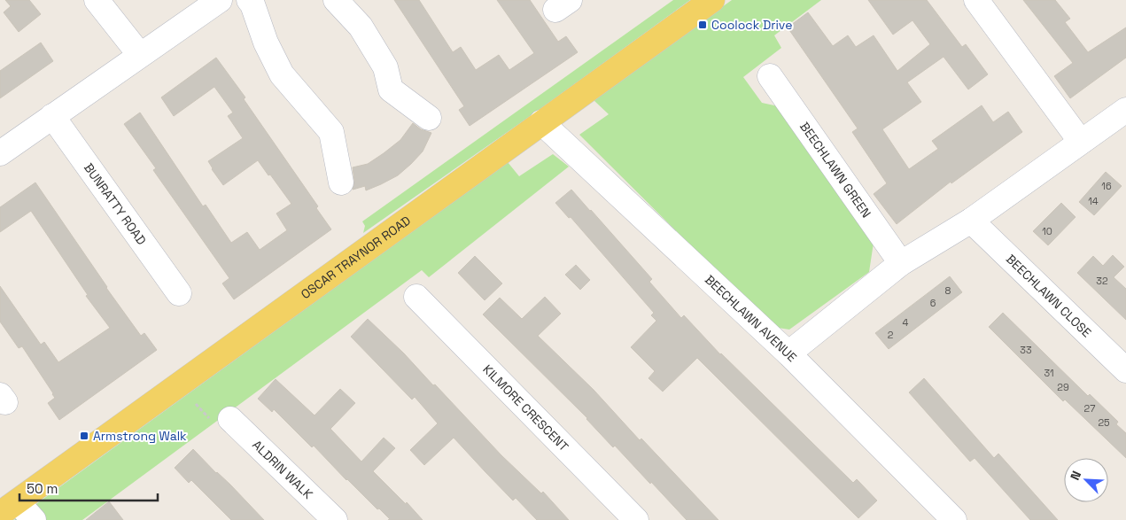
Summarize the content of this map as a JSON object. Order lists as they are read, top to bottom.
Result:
{
  "streets": {
    "main road": ["OSCAR TRAYNOR ROAD"],
    "street": [
      "BEECHLAWN GREEN",
      "BUNRATTY ROAD",
      "BEECHLAWN CLOSE",
      "BEECHLAWN AVENUE",
      "KILMORE CRESCENT",
      "ALDRIN WALK"
    ]
  },
  "crossings": [
    ["OSCAR TRAYNOR ROAD", "BEECHLAWN AVENUE"]
  ],
  "places": {
    "transit": ["Coolock Drive", "Armstrong Walk"]
  },
  "house_numbers": [
    "16",
    "14",
    "10",
    "32",
    "8",
    "6",
    "4",
    "2",
    "33",
    "31",
    "29",
    "27",
    "25"
  ],
  "scale_bar": "50 m",
  "north": "top left"
}
